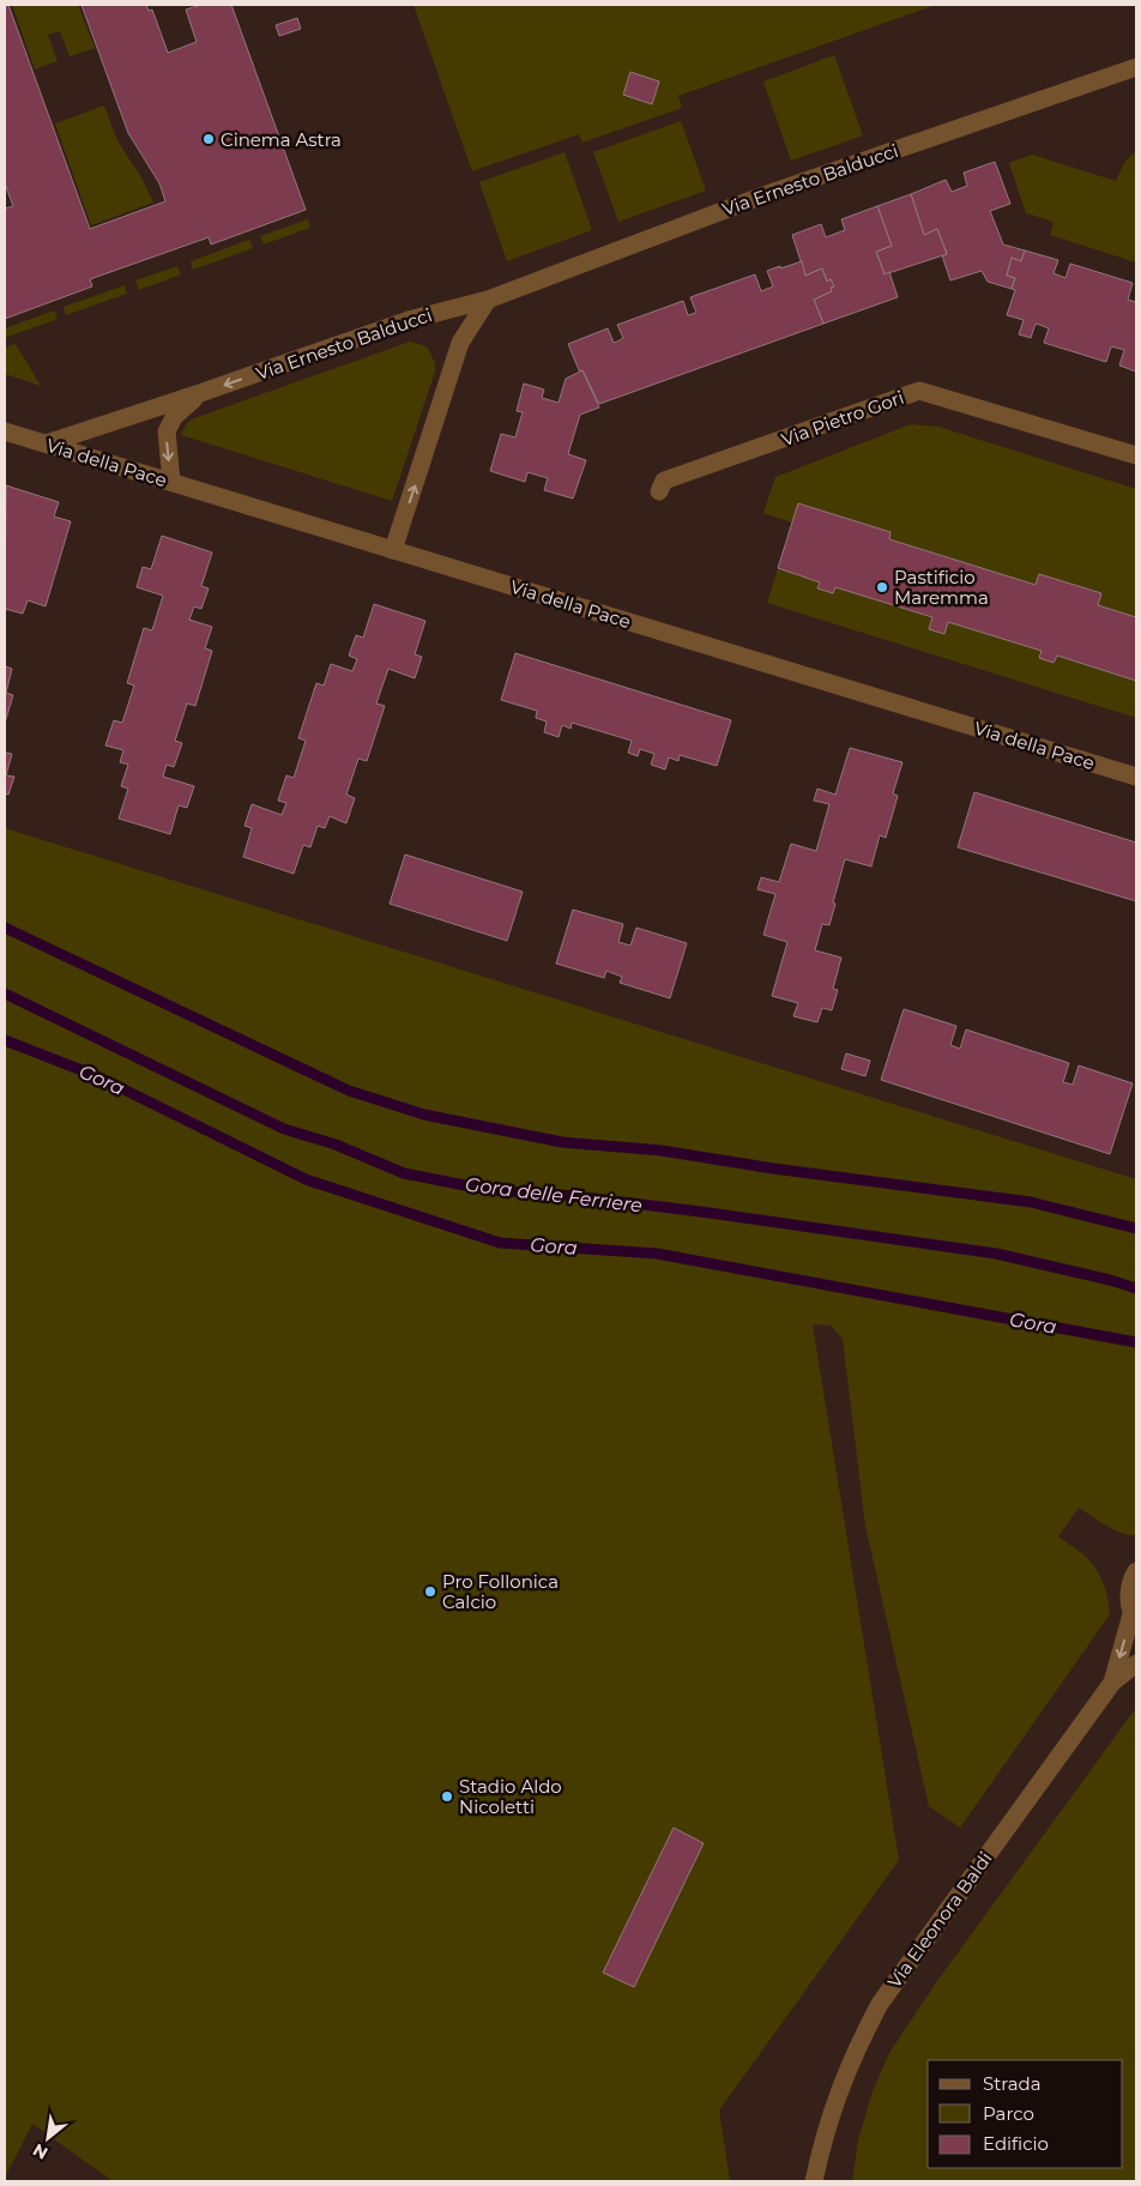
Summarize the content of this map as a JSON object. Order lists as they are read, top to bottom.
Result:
{
  "streets": {
    "street": [
      "Via Ernesto Balducci",
      "Via Pietro Gori",
      "Via della Pace",
      "Via Eleonora Baldi"
    ]
  },
  "crossings": [
    ["Via Ernesto Balducci", "Via della Pace"]
  ],
  "water": ["Gora", "Gora delle Ferriere"],
  "places": [
    "Cinema Astra",
    "Pastificio Maremma",
    "Pro Follonica Calcio",
    "Stadio Aldo Nicoletti"
  ],
  "legend": ["Strada", "Parco", "Edificio"],
  "north": "bottom left"
}
